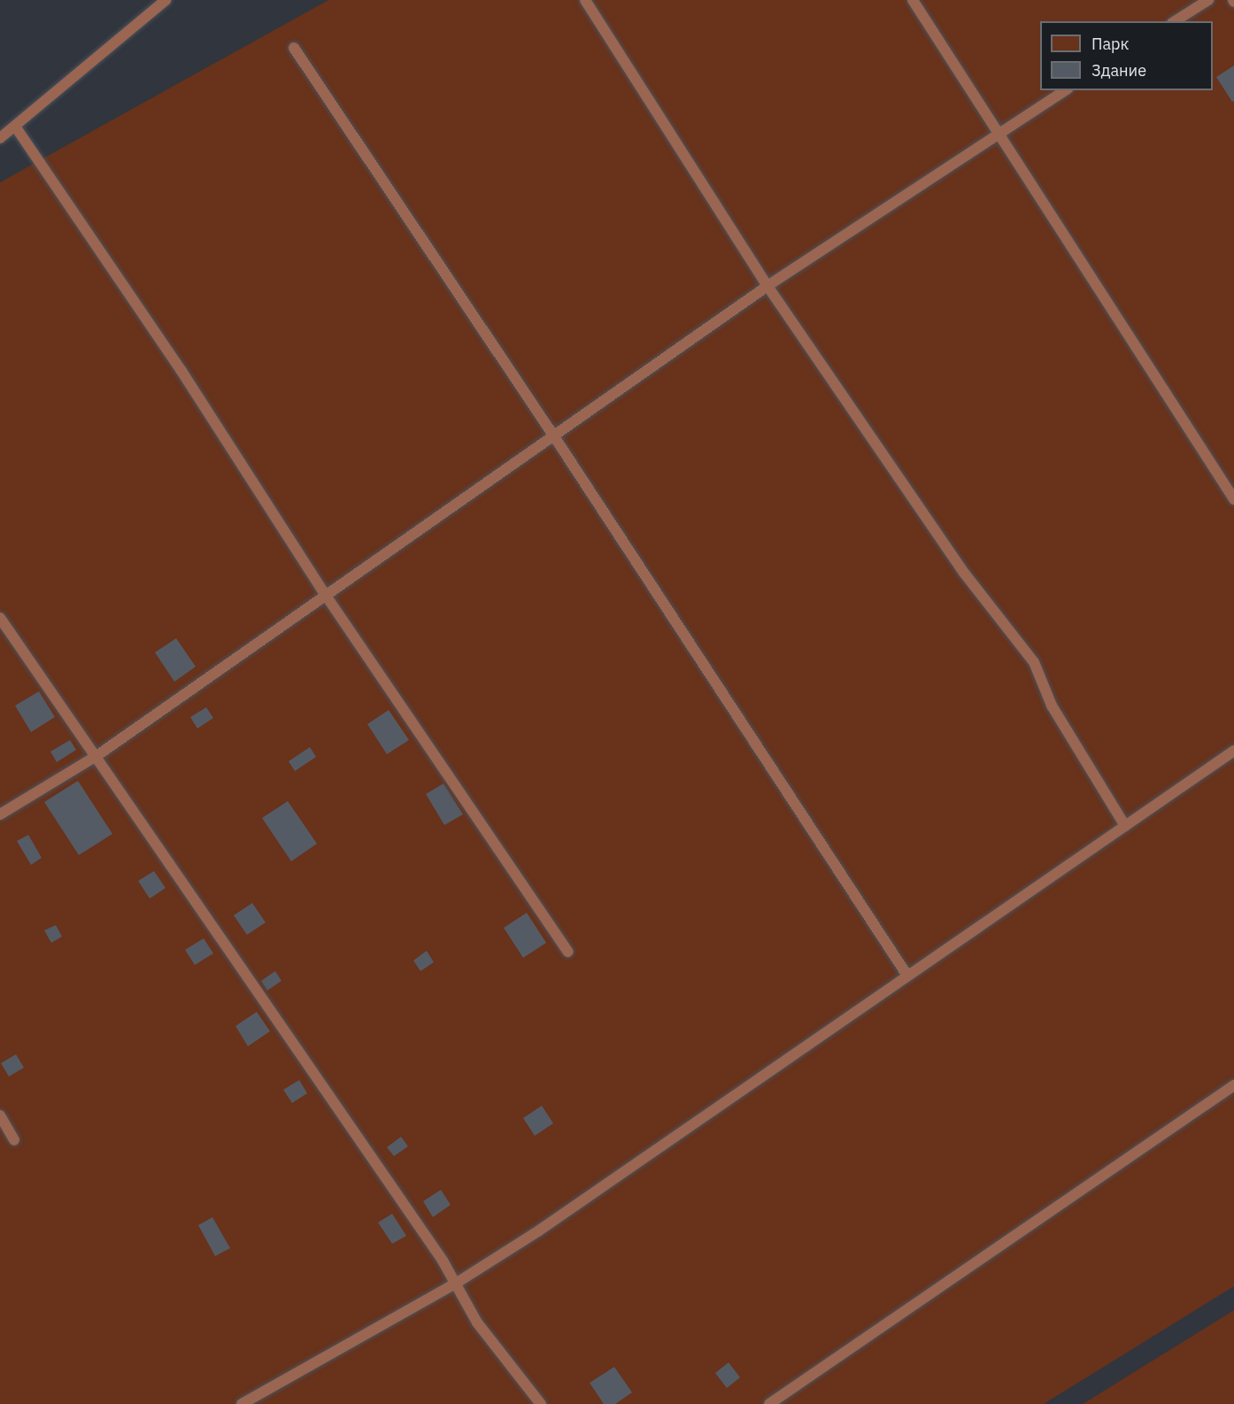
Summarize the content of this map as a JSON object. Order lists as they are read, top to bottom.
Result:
{
  "legend": ["Парк", "Здание"]
}
